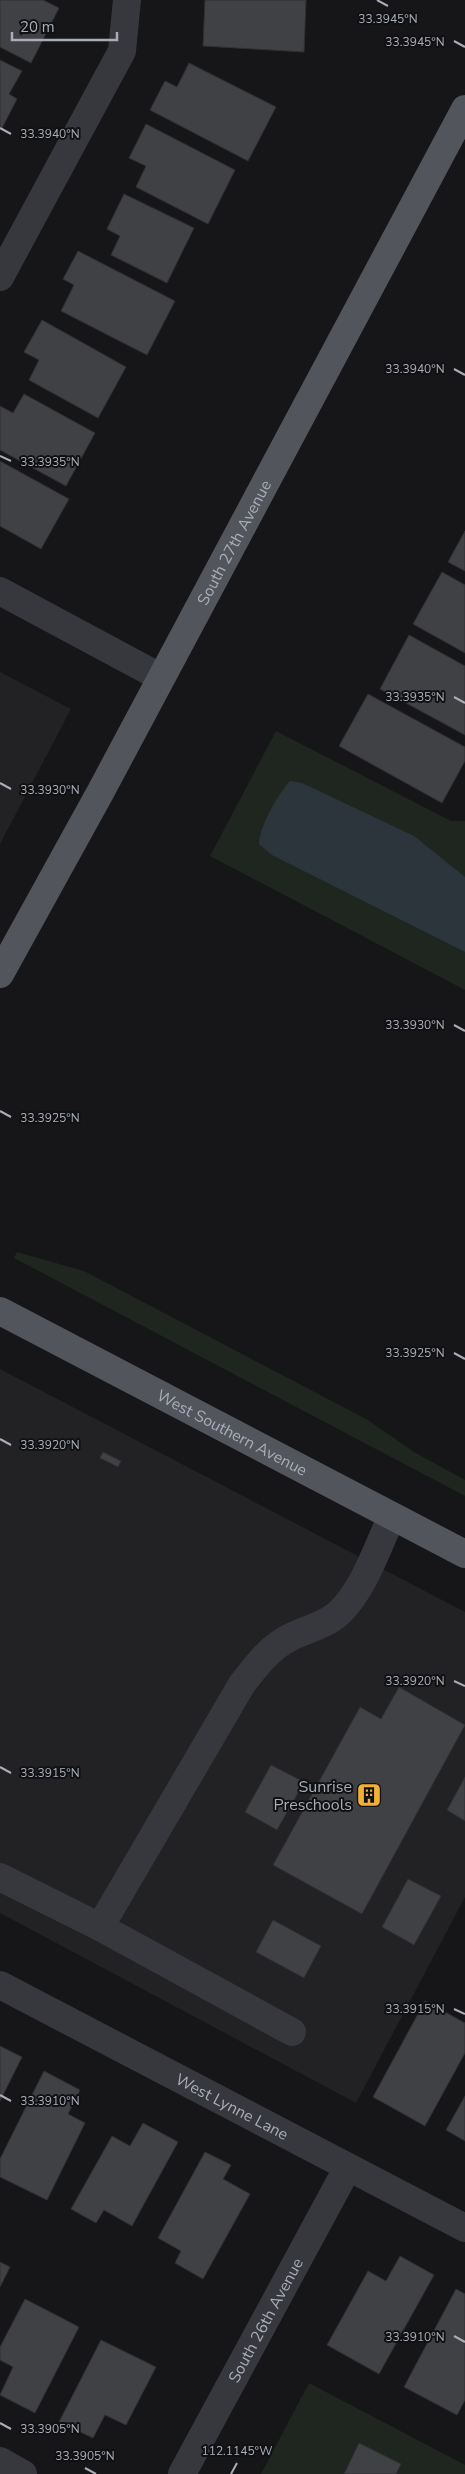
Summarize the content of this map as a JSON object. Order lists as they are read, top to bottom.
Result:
{
  "streets": {
    "main road": ["South 27th Avenue", "West Southern Avenue"],
    "street": ["West Lynne Lane", "South 26th Avenue"]
  },
  "crossings": [
    ["West Lynne Lane", "South 26th Avenue"]
  ],
  "places": {
    "building": ["Sunrise Preschools"]
  },
  "scale_bar": "20 m",
  "coordinates": [
    "33.3945°N",
    "33.3940°N",
    "33.3935°N",
    "33.3930°N",
    "33.3925°N",
    "33.3920°N",
    "33.3915°N",
    "33.3910°N",
    "33.3905°N",
    "112.1145°W"
  ]
}
